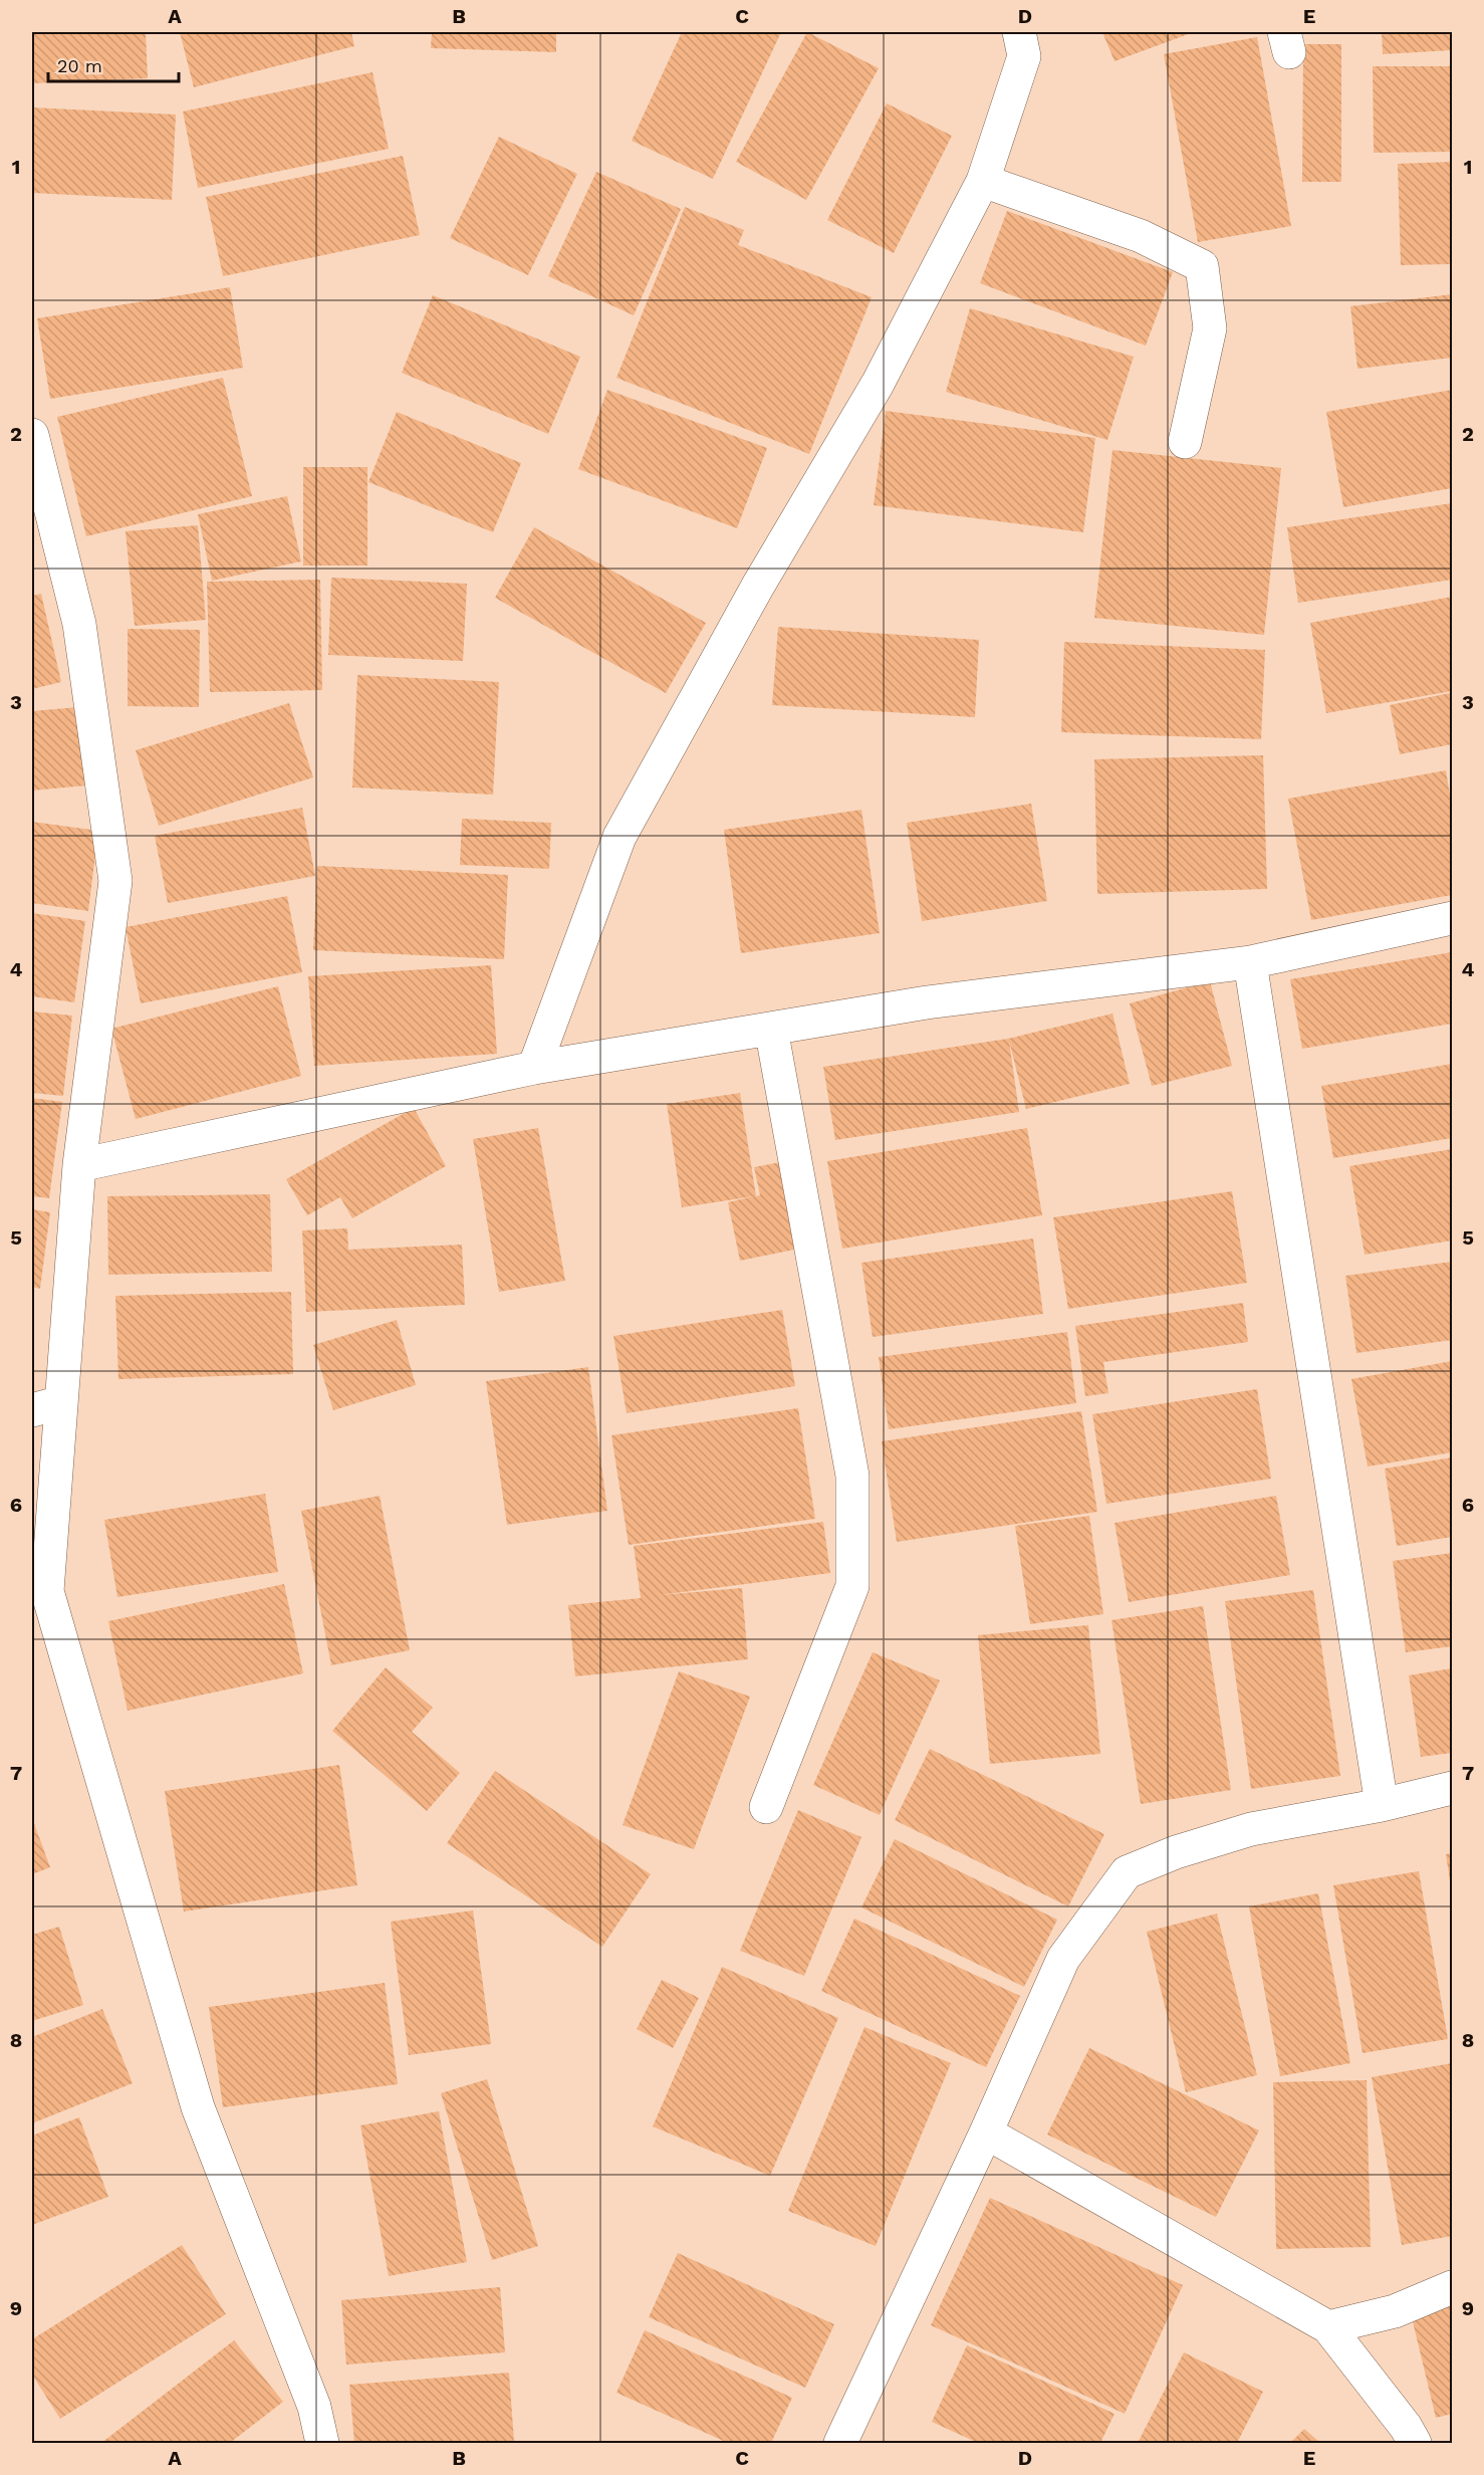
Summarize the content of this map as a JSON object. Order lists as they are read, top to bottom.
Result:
{
  "scale_bar": "20 m",
  "grid": {
    "columns": [
      "A",
      "B",
      "C",
      "D",
      "E"
    ],
    "rows": [
      "1",
      "2",
      "3",
      "4",
      "5",
      "6",
      "7",
      "8",
      "9"
    ]
  }
}
